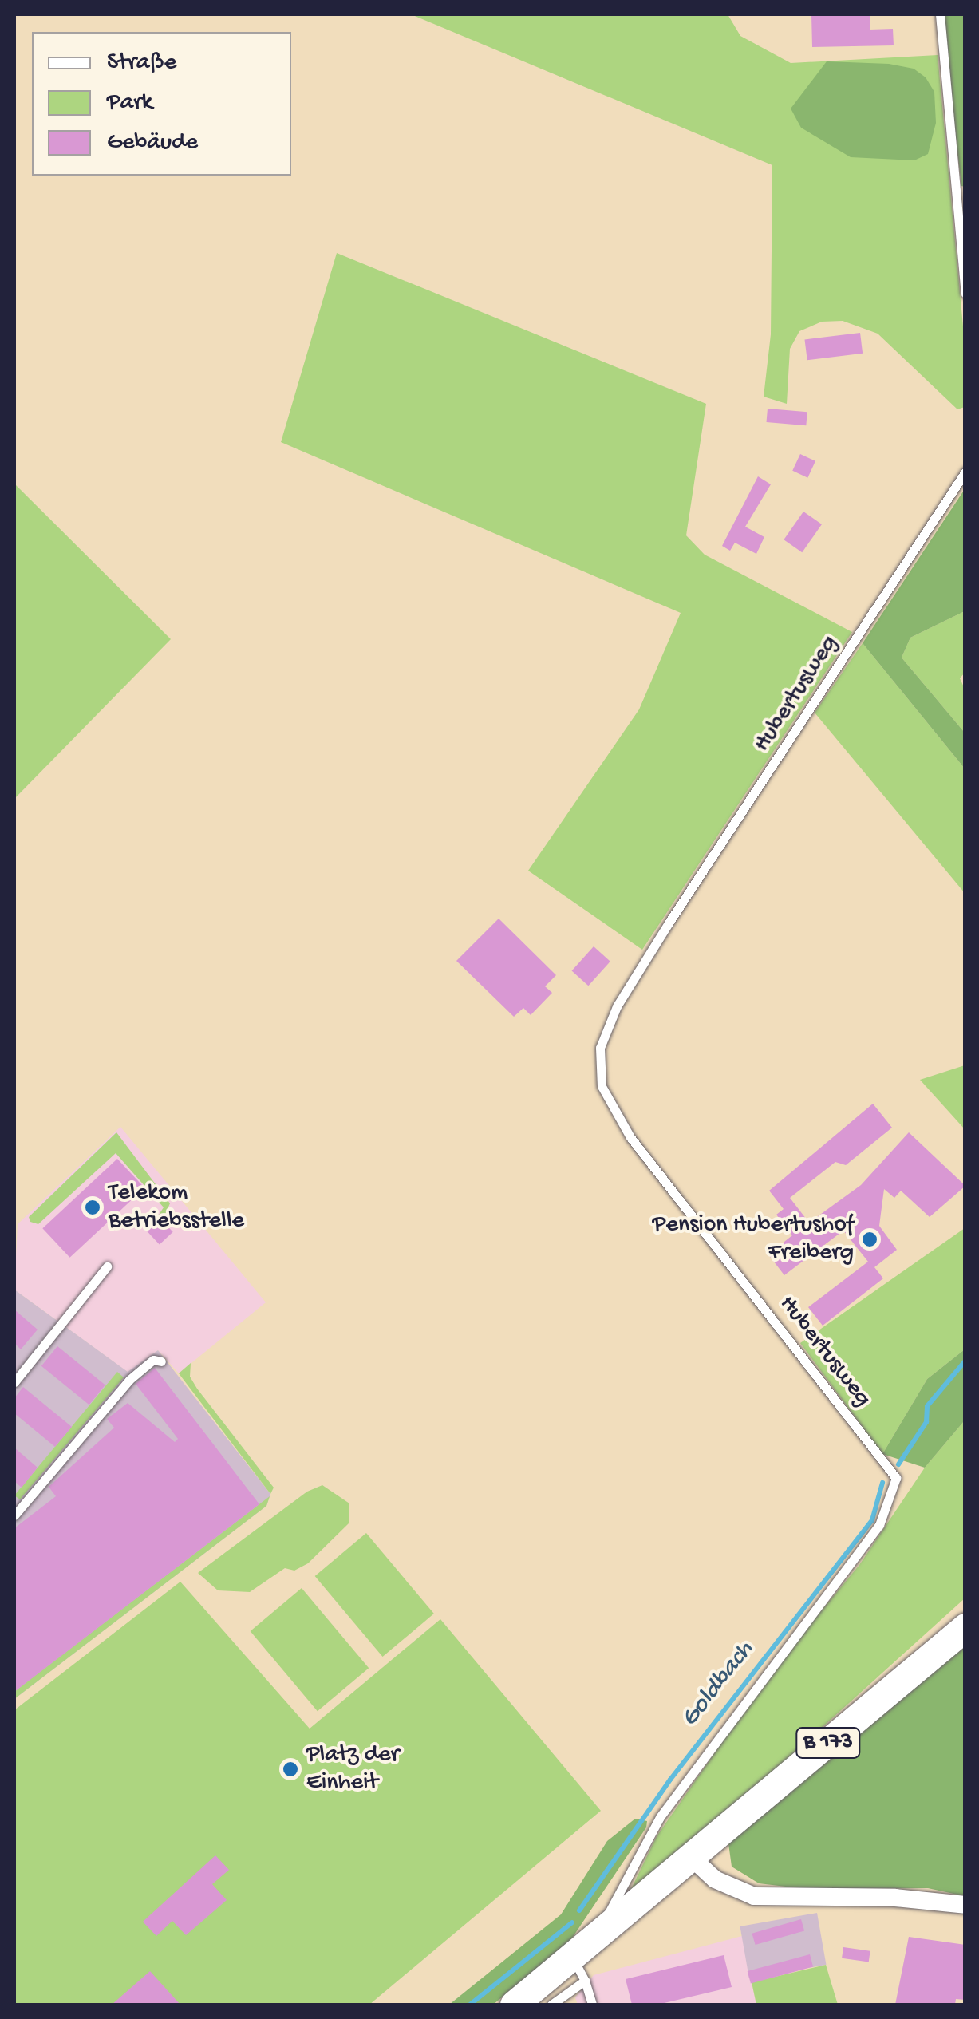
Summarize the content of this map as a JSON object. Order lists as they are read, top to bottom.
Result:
{
  "streets": {
    "main road": ["B 173"],
    "lane": ["Hubertusweg"]
  },
  "crossings": [
    ["Hubertusweg", "B 173"]
  ],
  "water": ["Goldbach"],
  "places": ["Telekom Betriebsstelle", "Pension Hubertushof Freiberg", "Platz der Einheit"],
  "legend": ["Straße", "Park", "Gebäude"]
}
